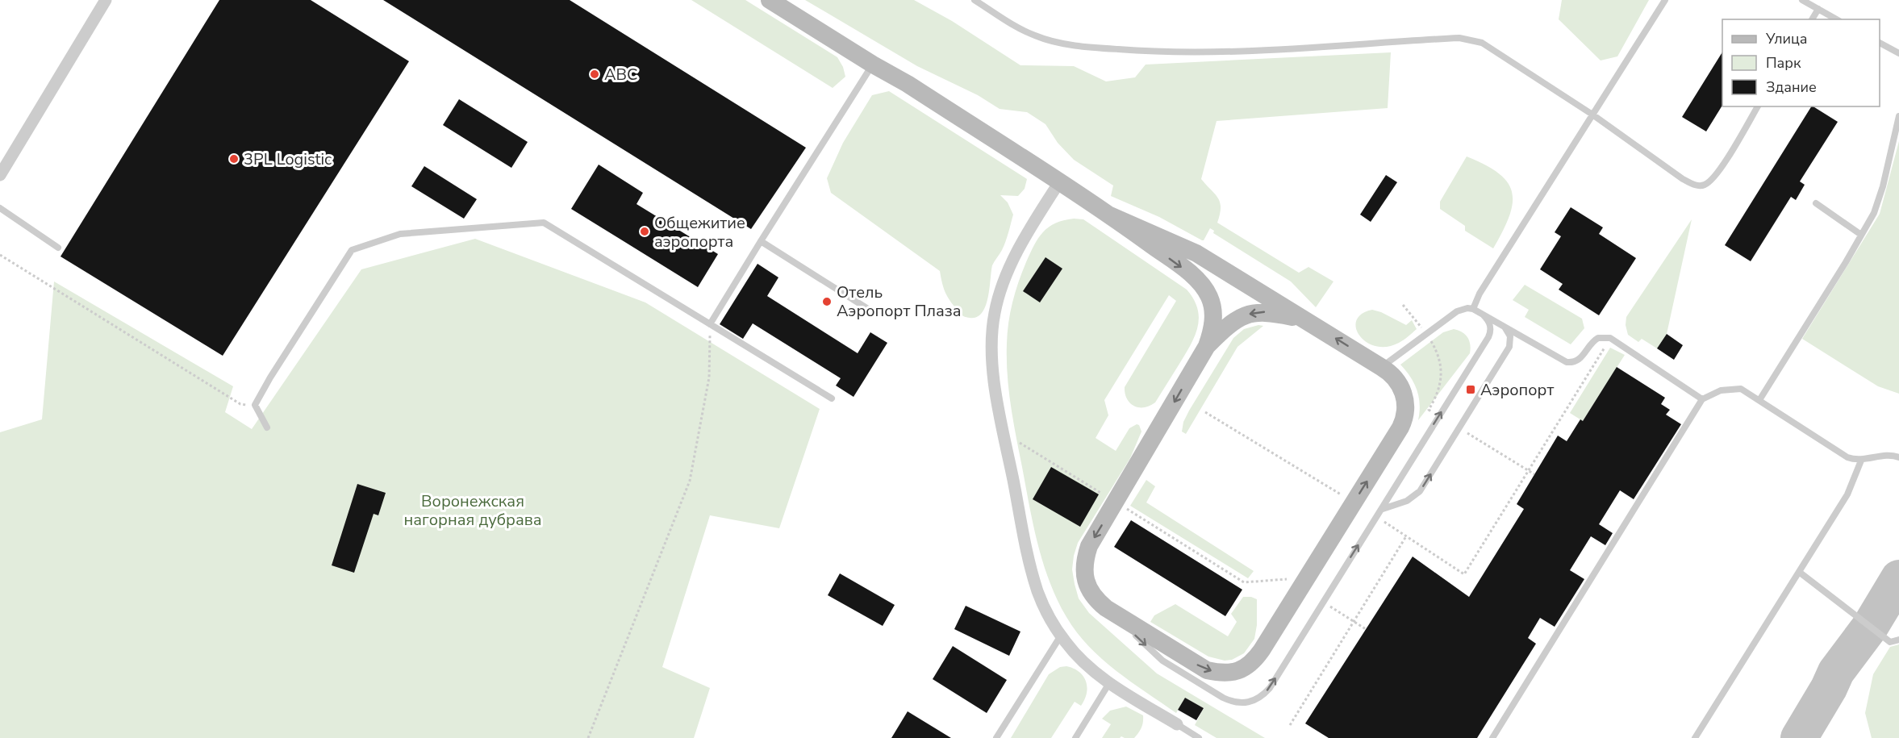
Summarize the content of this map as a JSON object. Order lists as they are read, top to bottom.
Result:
{
  "parks": ["Воронежская нагорная дубрава"],
  "places": {
    "other": [
      "ABC",
      "3PL Logistic",
      "Общежитие аэропорта",
      "Отель Аэропорт Плаза"
    ],
    "transit": ["Аэропорт"]
  },
  "legend": ["Улица", "Парк", "Здание"]
}
